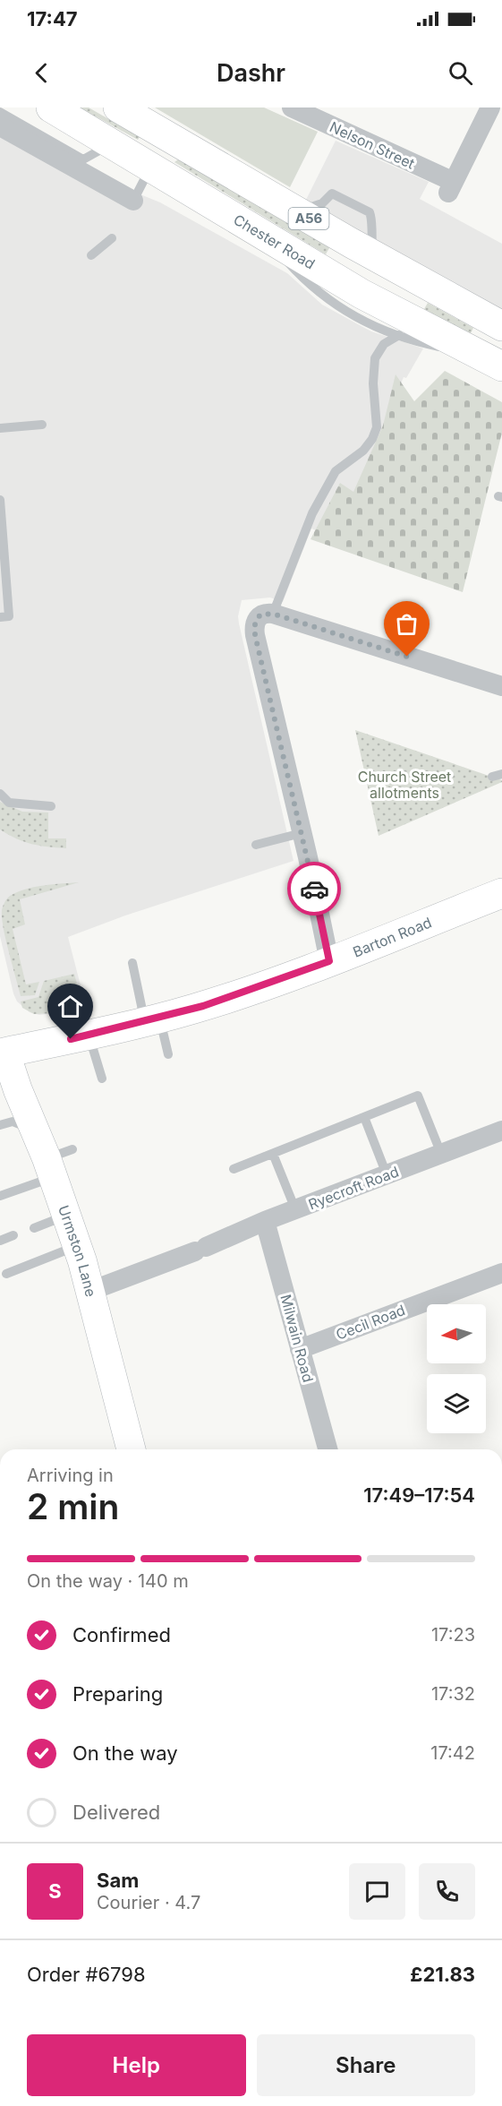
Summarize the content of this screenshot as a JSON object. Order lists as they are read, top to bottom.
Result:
{
  "streets": {
    "main road": [
      "A56",
      "Chester Road",
      "Barton Road",
      "Urmston Lane"
    ],
    "street": [
      "Nelson Street",
      "Ryecroft Road",
      "Cecil Road",
      "Milwain Road"
    ]
  },
  "crossings": [
    ["Barton Road", "Urmston Lane"],
    ["Ryecroft Road", "Urmston Lane"],
    ["Ryecroft Road", "Milwain Road"],
    ["Cecil Road", "Milwain Road"]
  ],
  "parks": ["Church Street allotments"],
  "north": "left",
  "page": {
    "status": "17:47",
    "header": "Dashr",
    "heading": ["2 min", "Arriving in", "17:49–17:54"],
    "panel": [
      "Sam",
      "Courier · 4.7",
      "Order #6798",
      "£21.83"
    ],
    "bar": "On the way · 140 m",
    "list": [
      ["Confirmed", "17:23"],
      ["Preparing", "17:32"],
      ["On the way", "17:42"],
      "Delivered"
    ],
    "round": "S",
    "buttons": ["Help", "Share"]
  }
}
